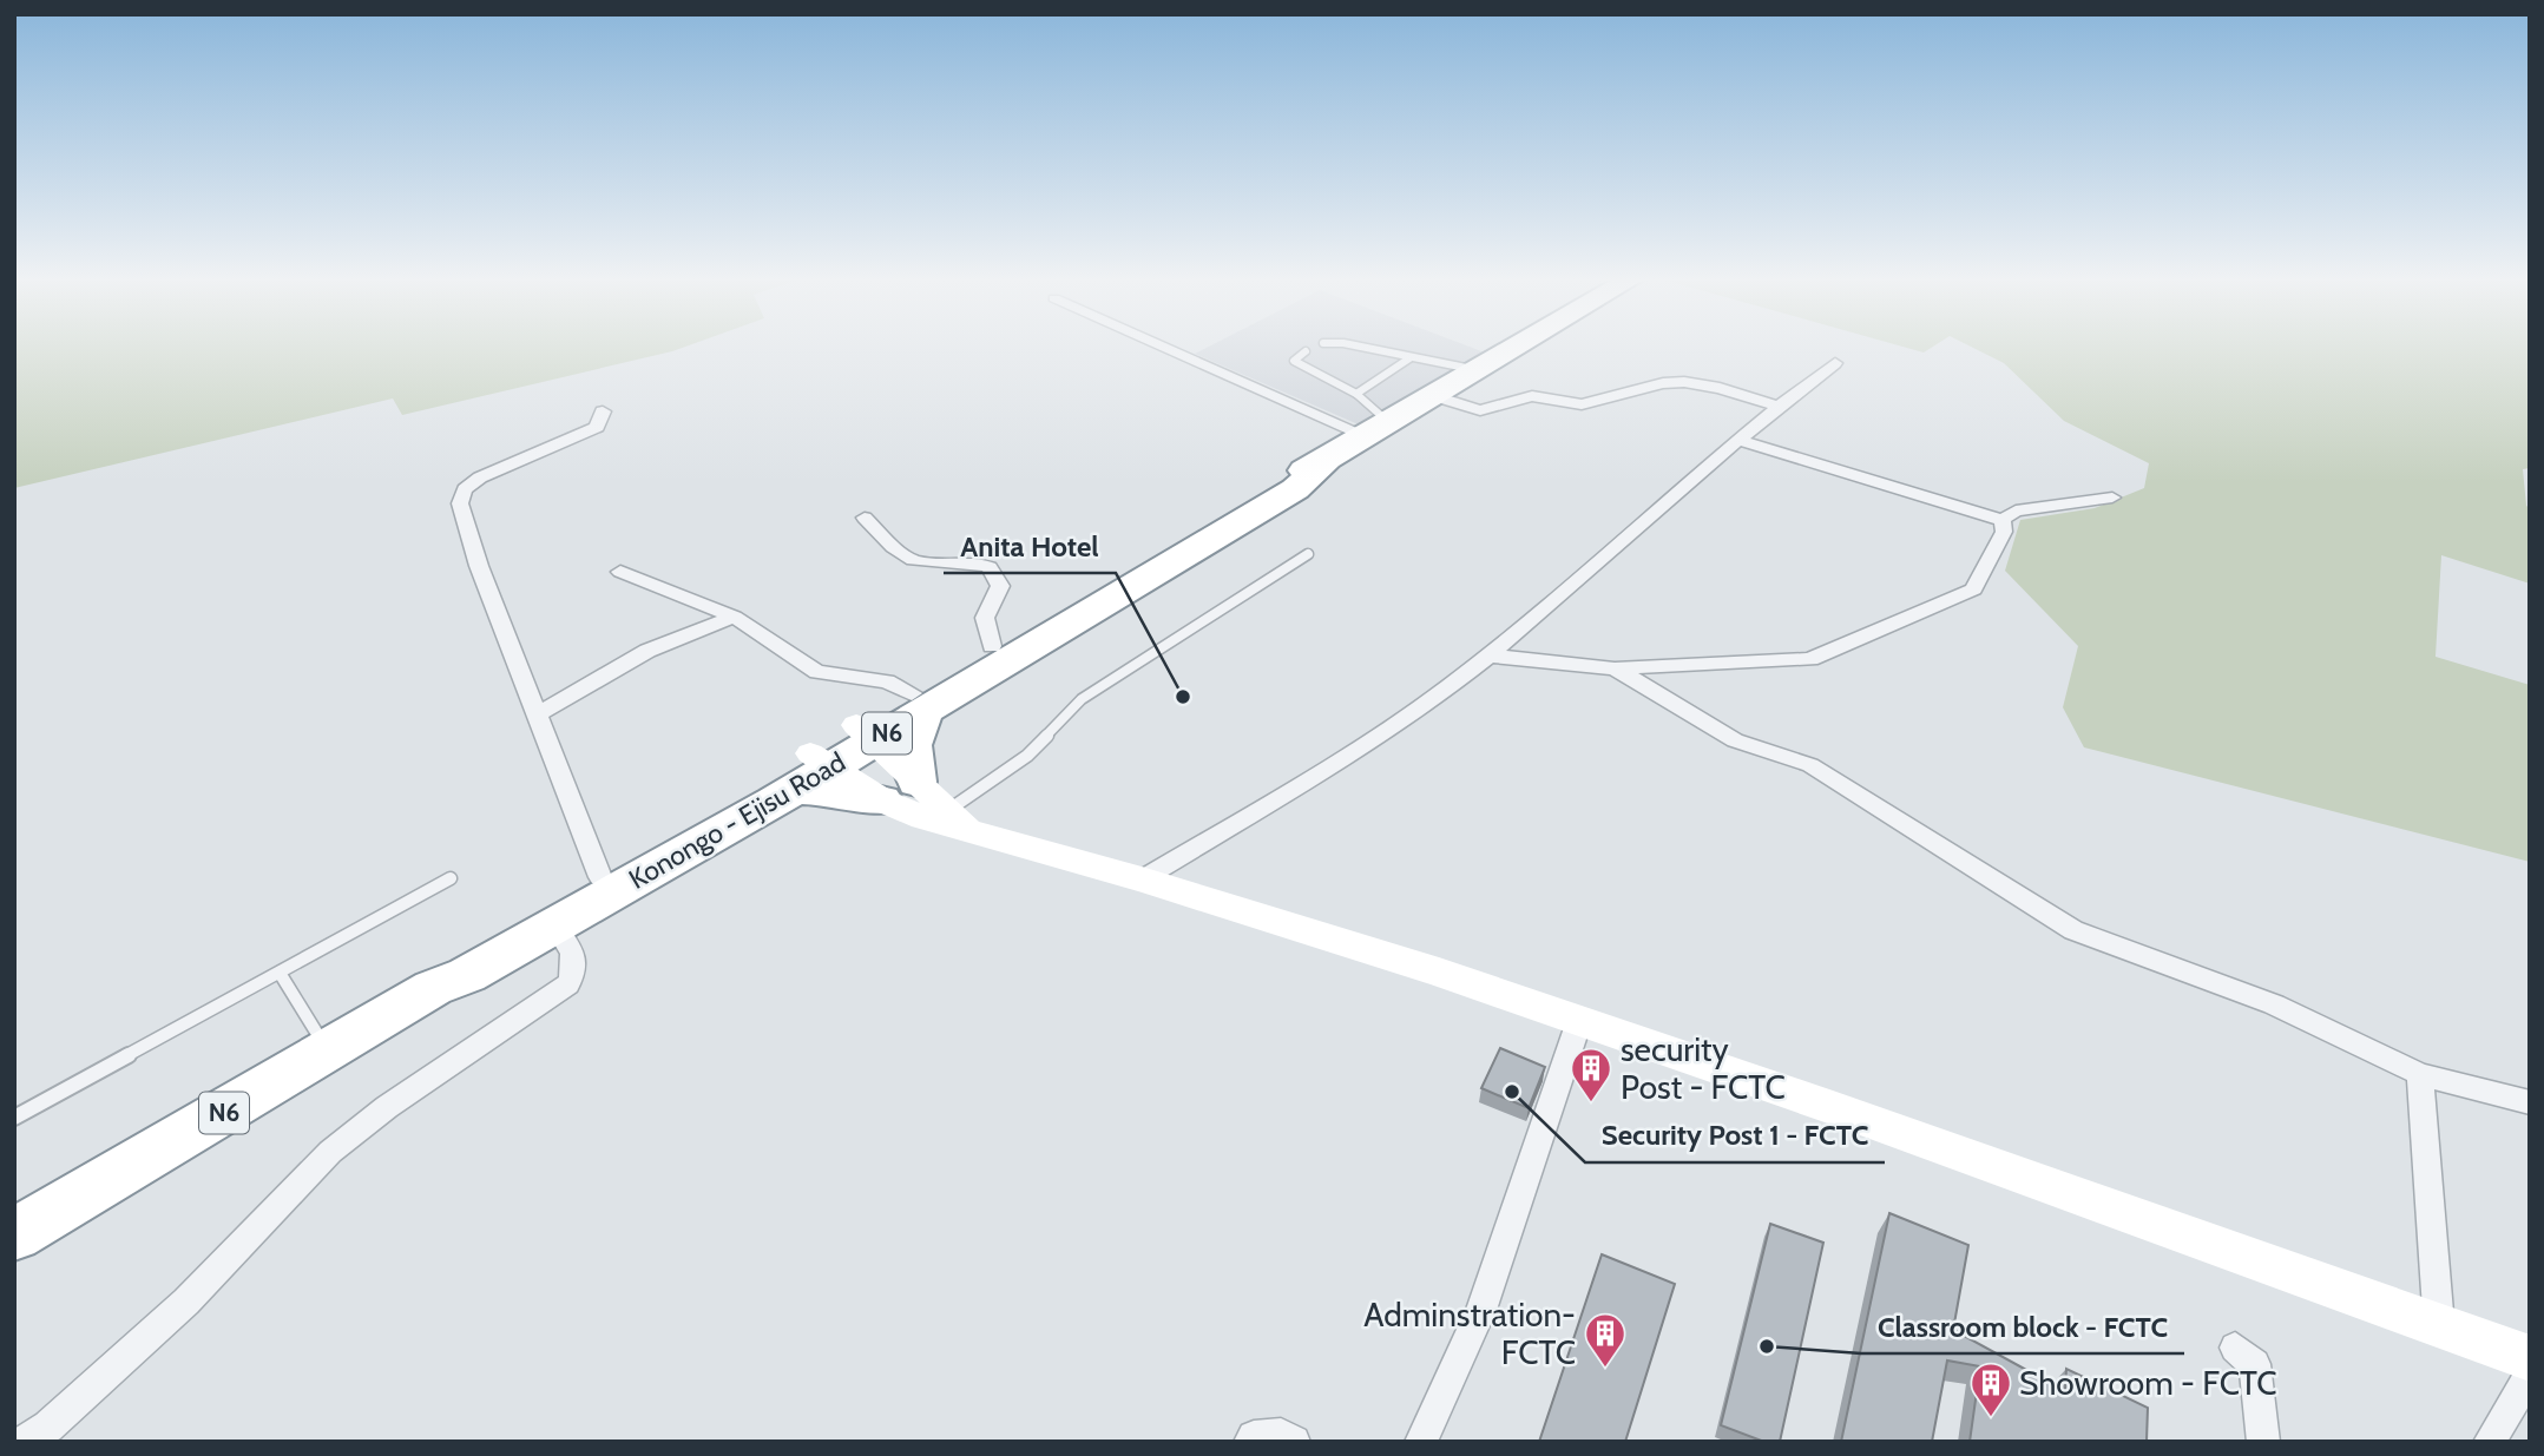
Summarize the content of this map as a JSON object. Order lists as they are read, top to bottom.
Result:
{
  "streets": {
    "highway": ["N6", "Konongo - Ejisu Road"]
  },
  "places": {
    "other": ["Anita Hotel", "Security Post 1 - FCTC", "Classroom block - FCTC"],
    "building": ["security Post - FCTC", "Adminstration- FCTC", "Showroom - FCTC"]
  }
}
